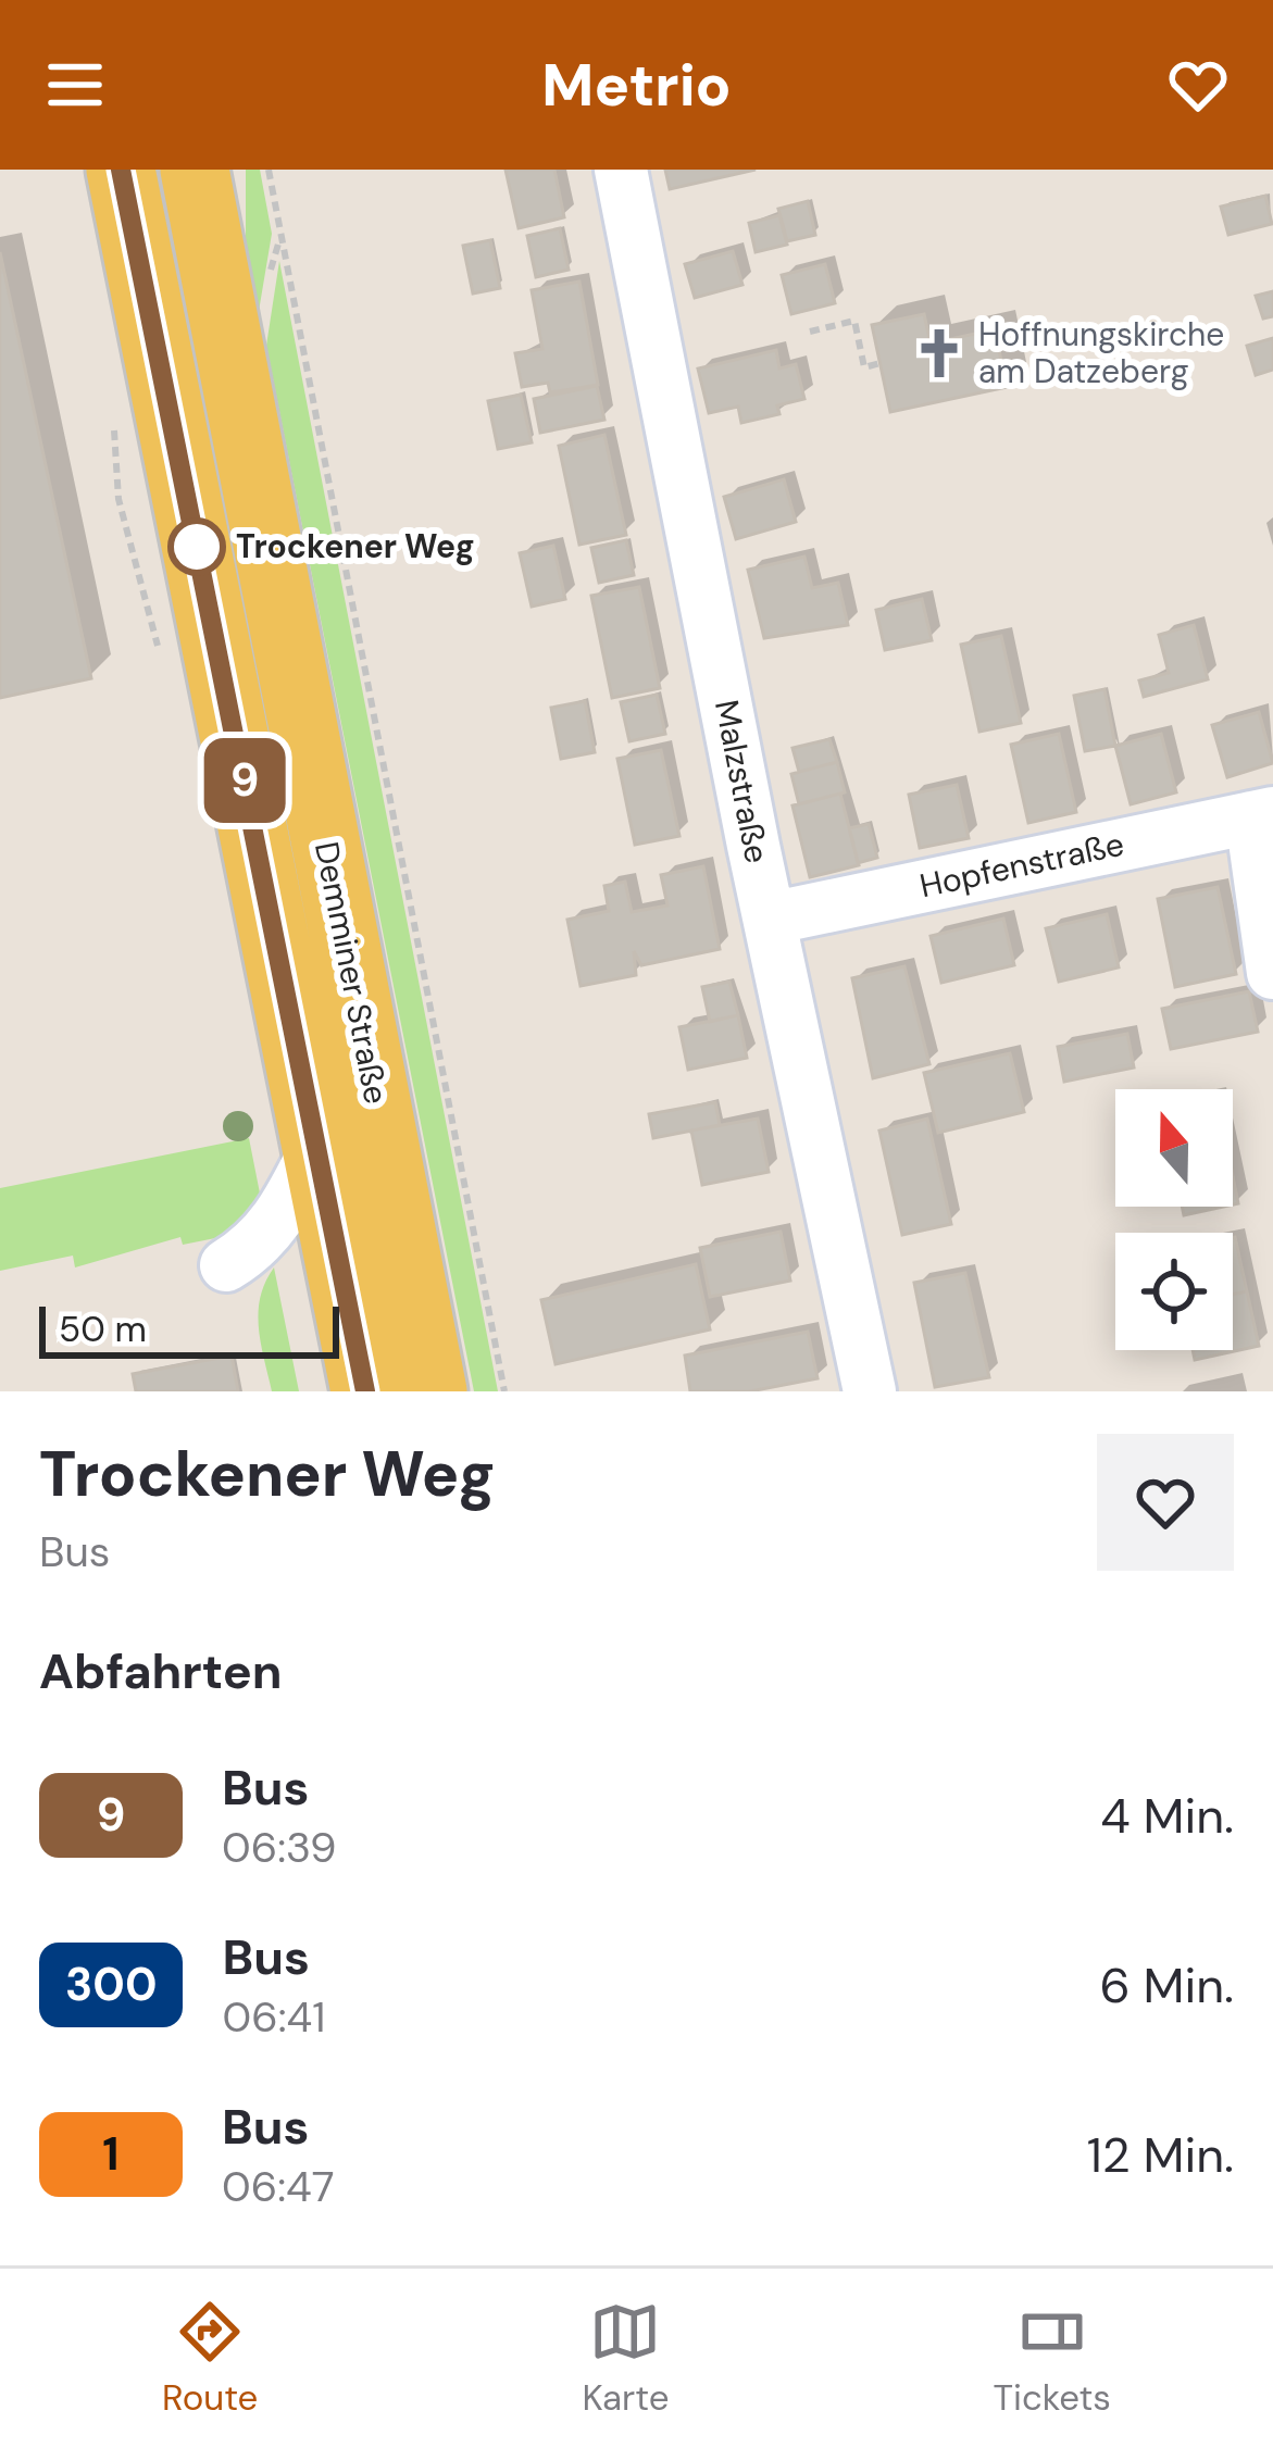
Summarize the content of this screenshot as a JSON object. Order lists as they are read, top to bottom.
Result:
{
  "streets": {
    "main road": ["Demminer Straße"],
    "street": ["Malzstraße", "Hopfenstraße"]
  },
  "crossings": [
    ["Malzstraße", "Hopfenstraße"]
  ],
  "places": {
    "church": ["Hoffnungskirche am Datzeberg"],
    "other": ["Trockener Weg"]
  },
  "lines": ["bus line 9"],
  "scale_bar": "50 m",
  "north": "top",
  "page": {
    "header": "Metrio",
    "on_map": "9",
    "scale": "50 m",
    "heading": [
      ["Trockener Weg", "Bus"],
      "Abfahrten"
    ],
    "list": [
      {
        "mark": "9",
        "name": "Bus",
        "note": "06:39",
        "value": "4 Min."
      },
      {
        "mark": "300",
        "name": "Bus",
        "note": "06:41",
        "value": "6 Min."
      },
      {
        "mark": "1",
        "name": "Bus",
        "note": "06:47",
        "value": "12 Min."
      }
    ],
    "tabs": ["Route", "Karte", "Tickets"]
  }
}
